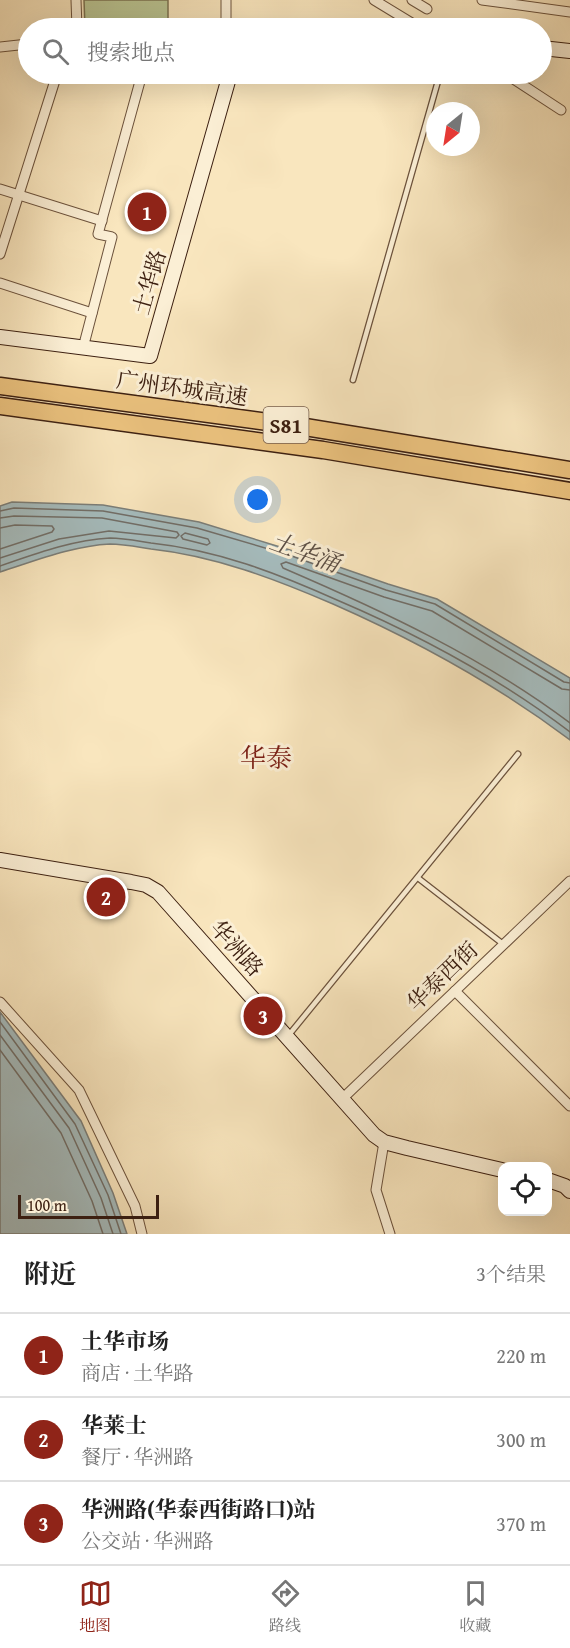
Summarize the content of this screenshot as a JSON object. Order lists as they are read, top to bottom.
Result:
{
  "streets": {
    "highway": ["广州环城高速", "S81"],
    "main road": ["土华路", "华洲路"],
    "street": ["华泰西街"]
  },
  "crossings": [
    ["华洲路", "华泰西街"]
  ],
  "districts": ["华泰"],
  "water": ["土华涌"],
  "scale_bar": "100 m",
  "north": "bottom left",
  "page": {
    "search": "搜索地点",
    "pins": ["1", "2", "3"],
    "scale": "100 m",
    "heading": ["附近", "3个结果"],
    "list": [
      {
        "mark": "1",
        "name": "土华市场",
        "note": "商店 · 土华路",
        "value": "220 m"
      },
      {
        "mark": "2",
        "name": "华莱士",
        "note": "餐厅 · 华洲路",
        "value": "300 m"
      },
      {
        "mark": "3",
        "name": "华洲路(华泰西街路口)站",
        "note": "公交站 · 华洲路",
        "value": "370 m"
      }
    ],
    "nav": ["地图", "路线", "收藏"]
  }
}
